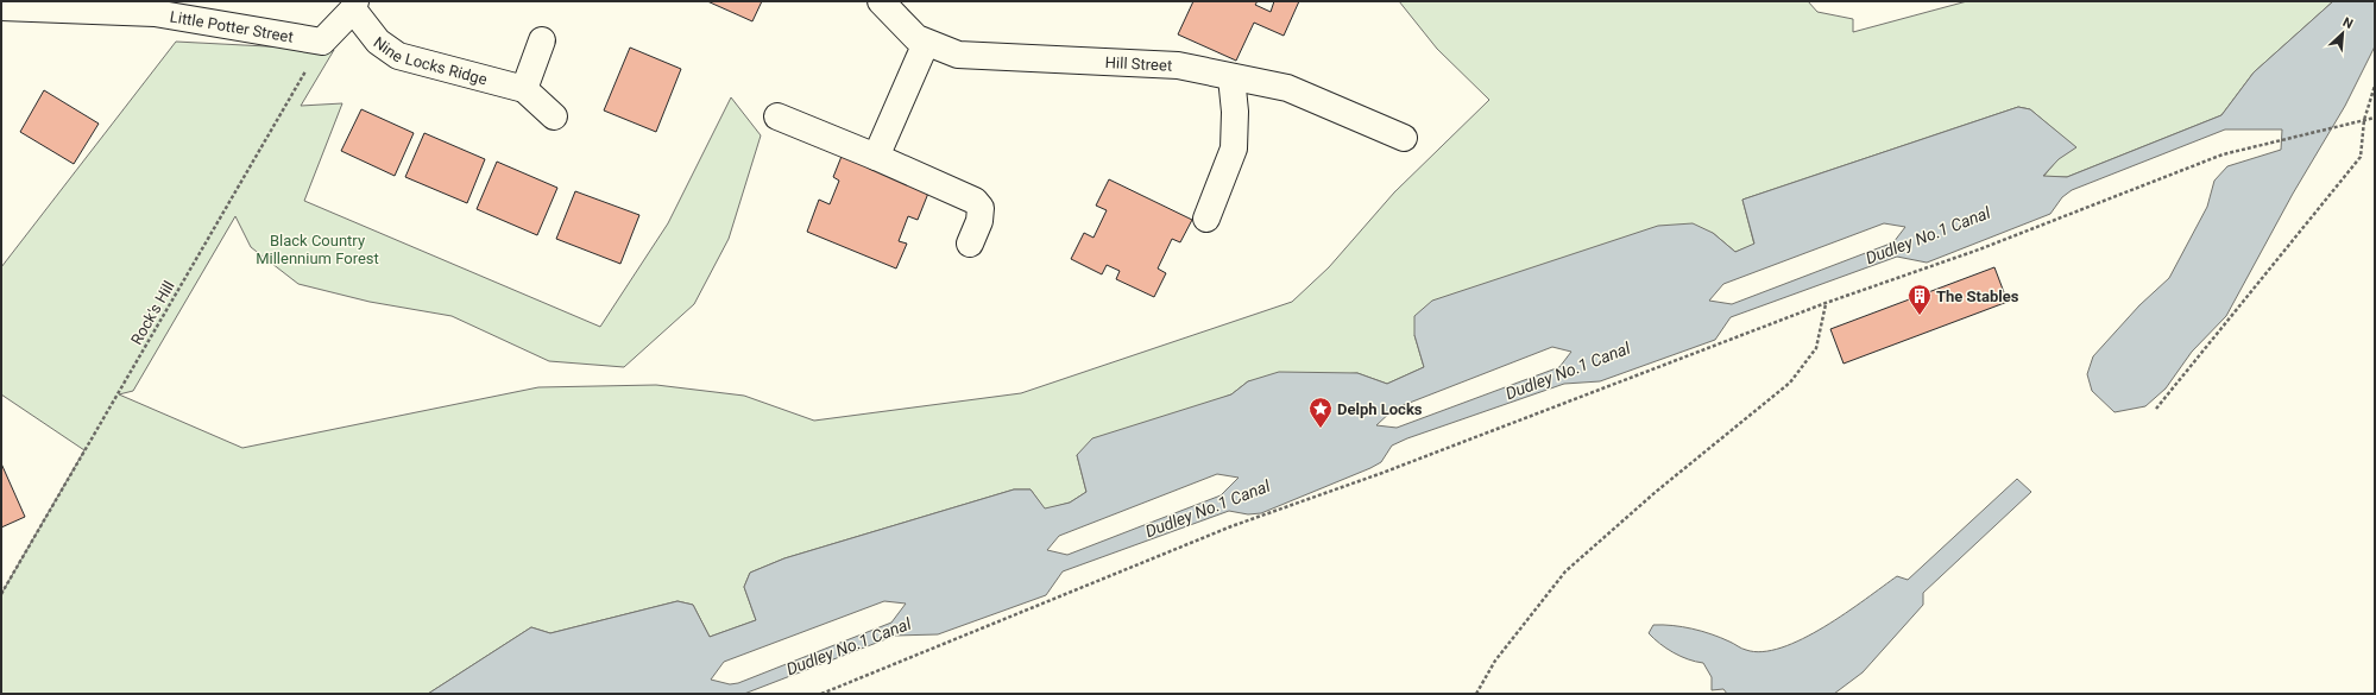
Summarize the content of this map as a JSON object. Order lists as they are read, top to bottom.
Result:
{
  "streets": {
    "street": ["Little Potter Street", "Nine Locks Ridge", "Hill Street"],
    "path": ["Rock's Hill"]
  },
  "crossings": [
    ["Little Potter Street", "Rock's Hill"]
  ],
  "water": ["Dudley No.1 Canal"],
  "parks": ["Black Country Millennium Forest"],
  "places": {
    "building": ["The Stables"],
    "place": ["Delph Locks"]
  },
  "north": "top right"
}
